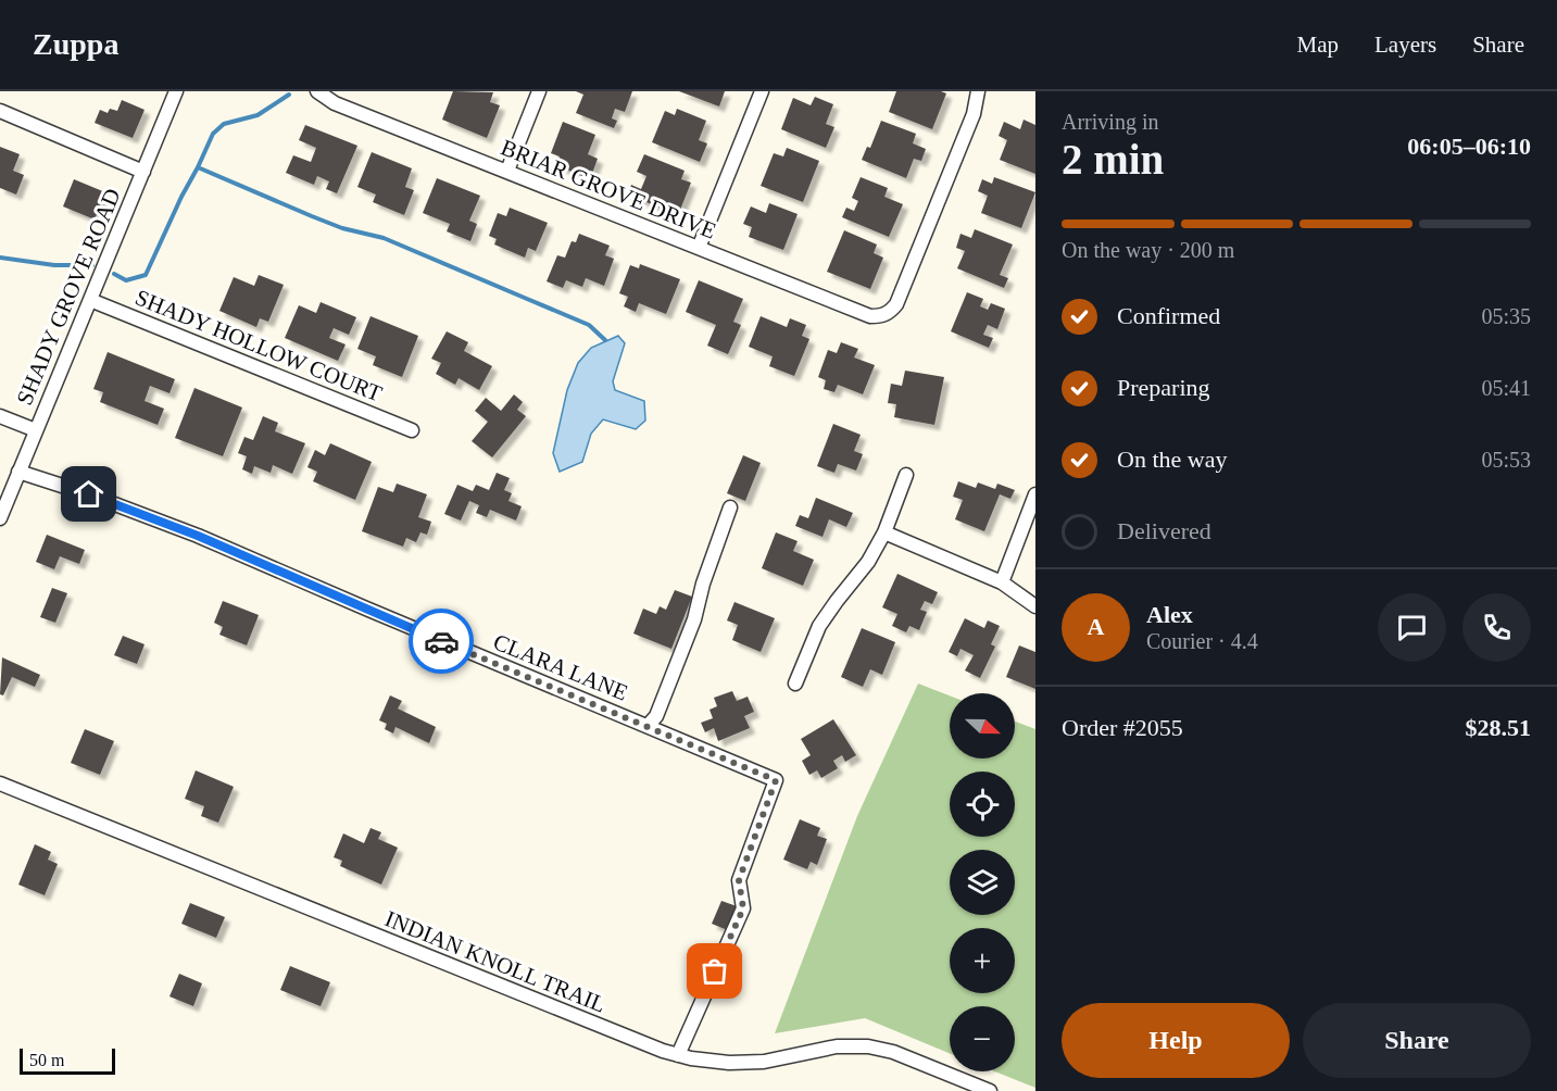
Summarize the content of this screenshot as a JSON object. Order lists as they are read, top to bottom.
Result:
{
  "streets": {
    "street": [
      "BRIAR GROVE DRIVE",
      "SHADY GROVE ROAD",
      "SHADY HOLLOW COURT",
      "CLARA LANE",
      "INDIAN KNOLL TRAIL"
    ]
  },
  "crossings": [
    ["SHADY GROVE ROAD", "SHADY HOLLOW COURT"],
    ["SHADY GROVE ROAD", "CLARA LANE"],
    ["CLARA LANE", "INDIAN KNOLL TRAIL"]
  ],
  "scale_bar": "50 m",
  "north": "right",
  "page": {
    "header": "Zuppa",
    "nav": ["Map", "Layers", "Share"],
    "heading": ["2 min", "Arriving in", "06:05–06:10"],
    "panel": [
      "Alex",
      "Courier · 4.4",
      "Order #2055",
      "$28.51"
    ],
    "bar": "On the way · 200 m",
    "list": [
      ["Confirmed", "05:35"],
      ["Preparing", "05:41"],
      ["On the way", "05:53"],
      "Delivered"
    ],
    "round": "A",
    "map_buttons": ["+", "−"],
    "buttons": ["Help", "Share"],
    "scale": "50 m"
  }
}
